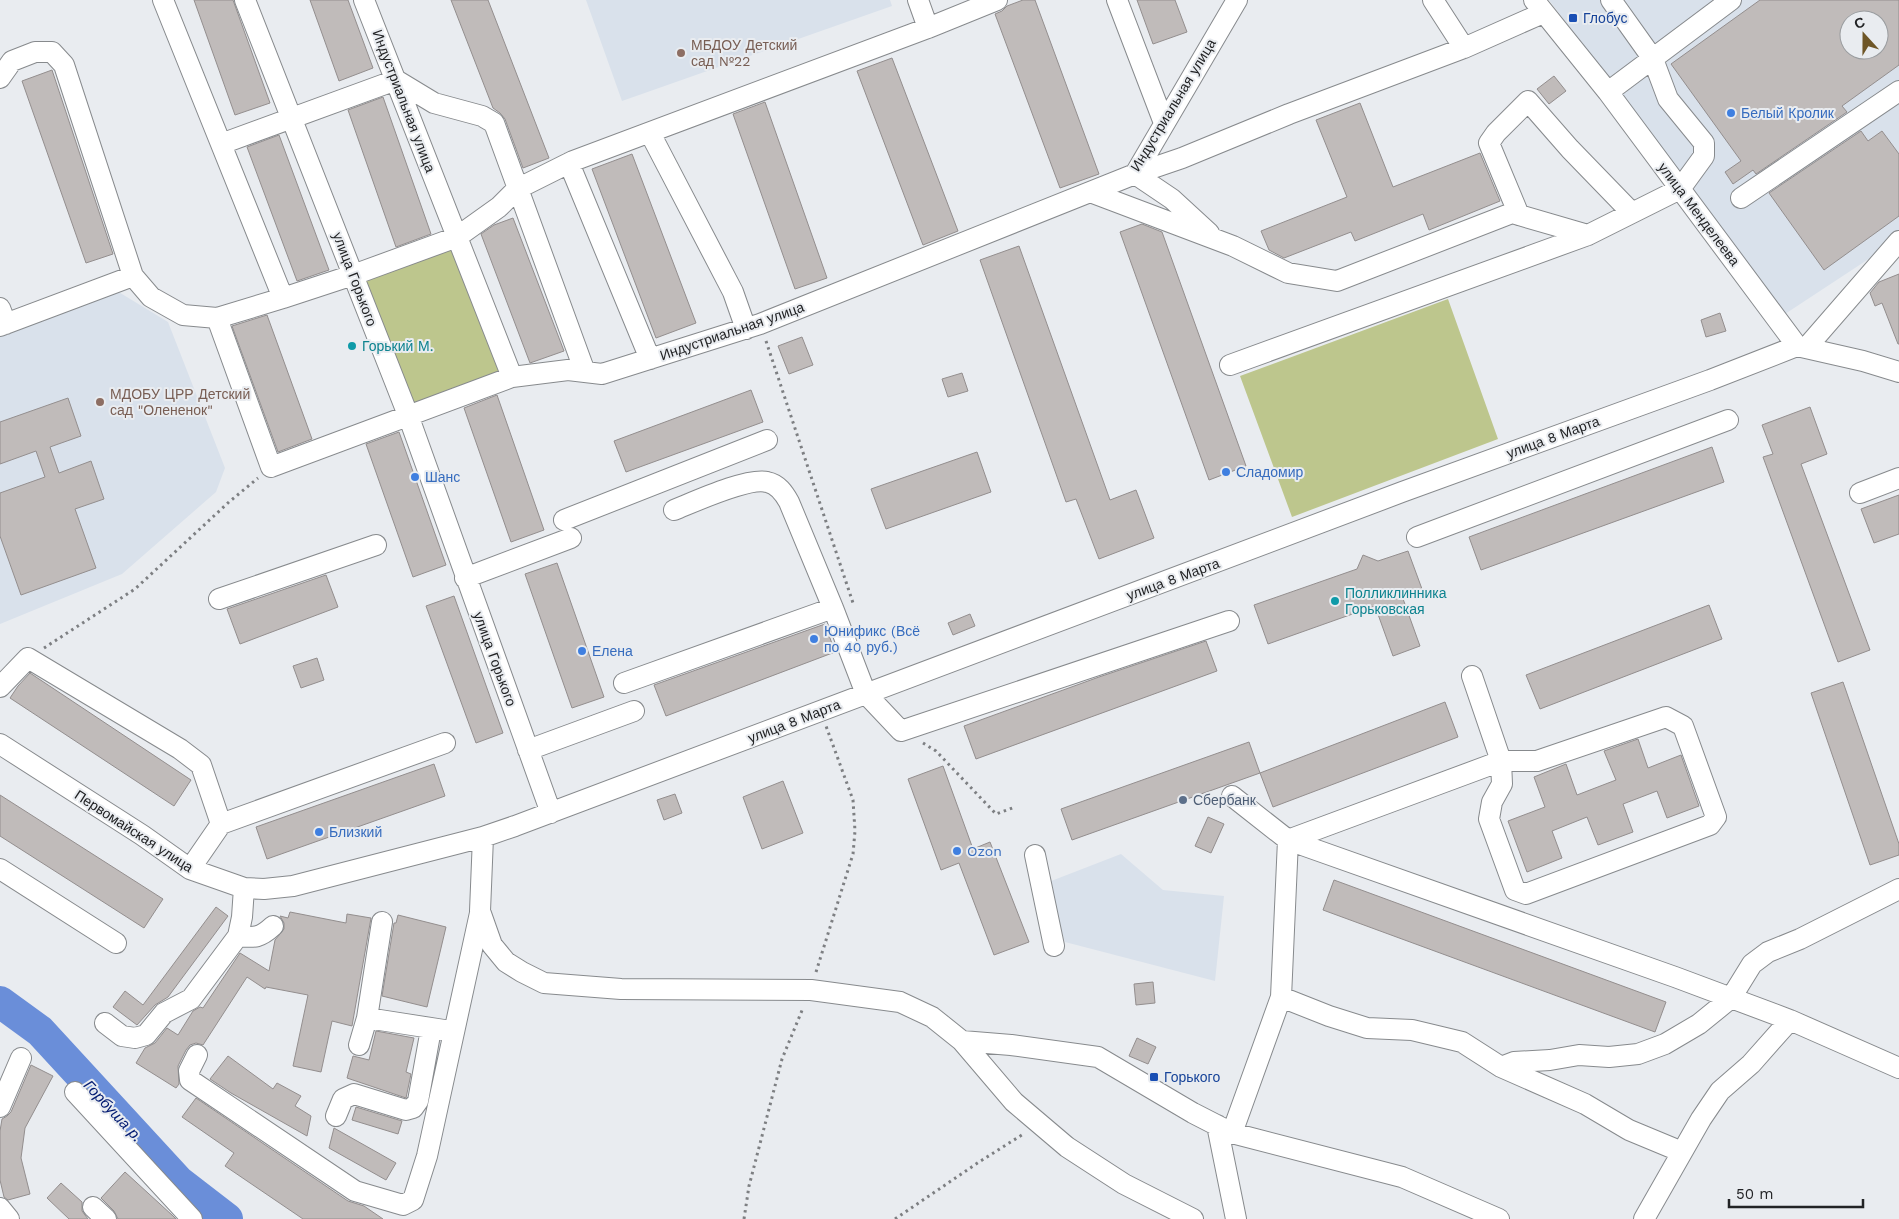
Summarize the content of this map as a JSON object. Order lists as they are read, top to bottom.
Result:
{
  "streets": {
    "street": [
      "Индустриальная улица",
      "улица Менделеева",
      "улица Горького",
      "улица 8 Марта",
      "Первомайская улица"
    ]
  },
  "crossings": [
    ["улица Менделеева", "улица 8 Марта"],
    ["улица Горького", "улица 8 Марта"],
    ["улица 8 Марта", "Первомайская улица"]
  ],
  "water": ["Горбуша р."],
  "places": {
    "transit": ["Глобус", "Горького"],
    "other": [
      "МБДОУ Детский сад №22",
      "Белый Кролик",
      "Горький М.",
      "МДОБУ ЦРР Детский сад \"Олененок\"",
      "Сладомир",
      "Шанс",
      "Полликлинника Горьковская",
      "Юнификс (Всё по 40 руб.)",
      "Елена",
      "Сбербанк",
      "Близкий",
      "Ozon"
    ]
  },
  "scale_bar": "50 m",
  "north": "top"
}
